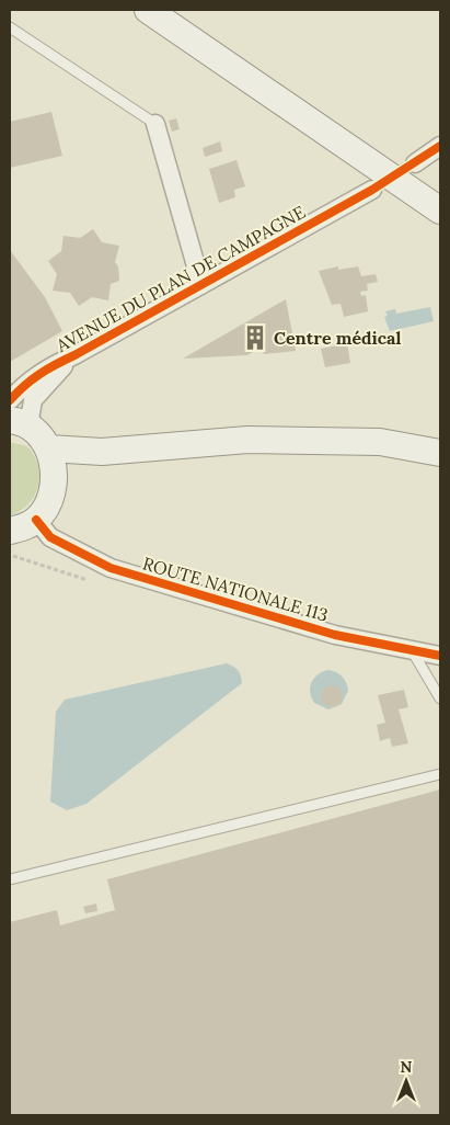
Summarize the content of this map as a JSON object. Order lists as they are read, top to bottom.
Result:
{
  "streets": {
    "street": ["AVENUE DU PLAN DE CAMPAGNE", "ROUTE NATIONALE 113"]
  },
  "places": {
    "building": ["Centre médical"]
  },
  "north": "top"
}
